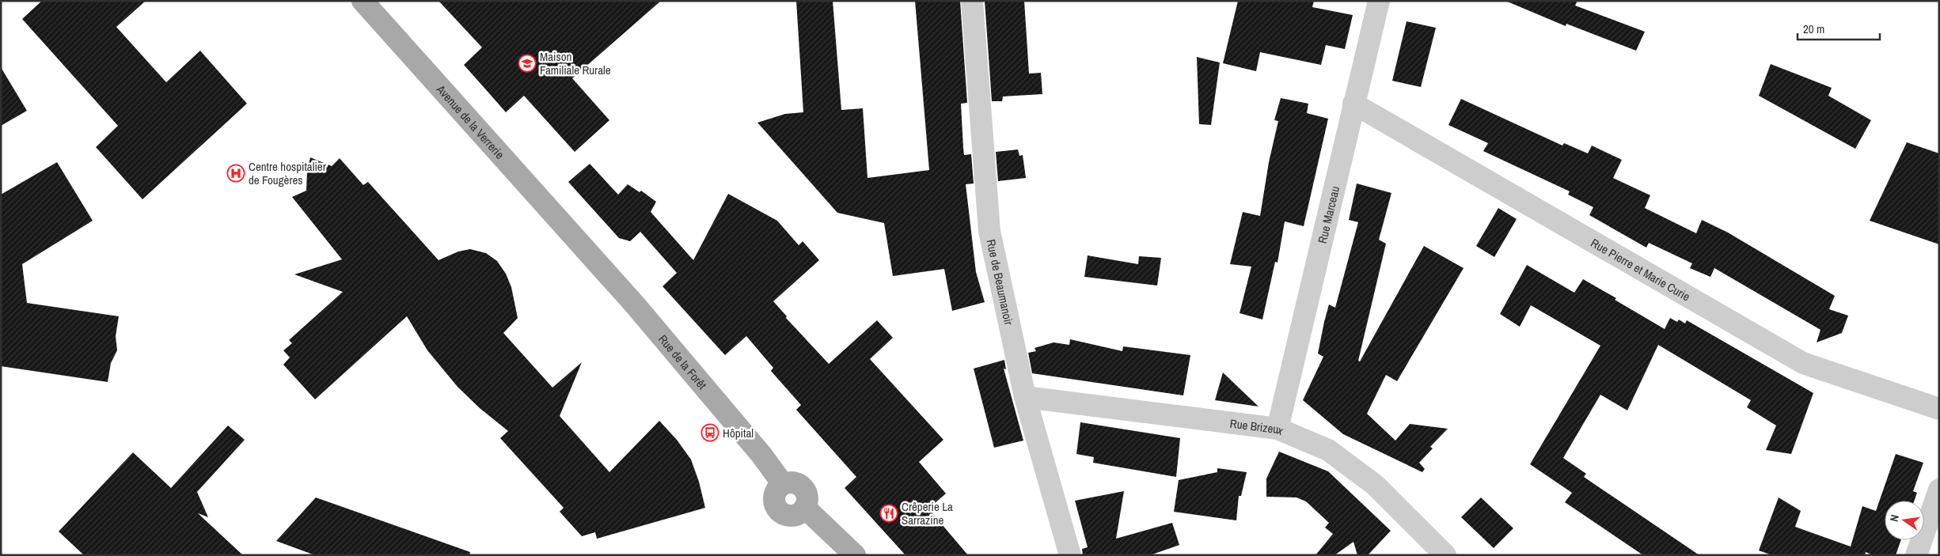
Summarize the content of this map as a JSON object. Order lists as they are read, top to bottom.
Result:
{
  "streets": {
    "main road": ["Avenue de la Verrerie", "Rue de la Forêt"],
    "street": [
      "Rue Marceau",
      "Rue Pierre et Marie Curie",
      "Rue de Beaumanoir",
      "Rue Brizeux"
    ]
  },
  "crossings": [
    ["Avenue de la Verrerie", "Rue de la Forêt"],
    ["Rue Marceau", "Rue Pierre et Marie Curie"],
    ["Rue Marceau", "Rue Brizeux"],
    ["Rue de Beaumanoir", "Rue Brizeux"]
  ],
  "places": {
    "school or university": ["Maison Familiale Rurale"],
    "hospital": ["Centre hospitalier de Fougères"],
    "bus stop": ["Hôpital"],
    "restaurant": ["Crêperie La Sarrazine"]
  },
  "scale_bar": "20 m",
  "north": "left"
}
